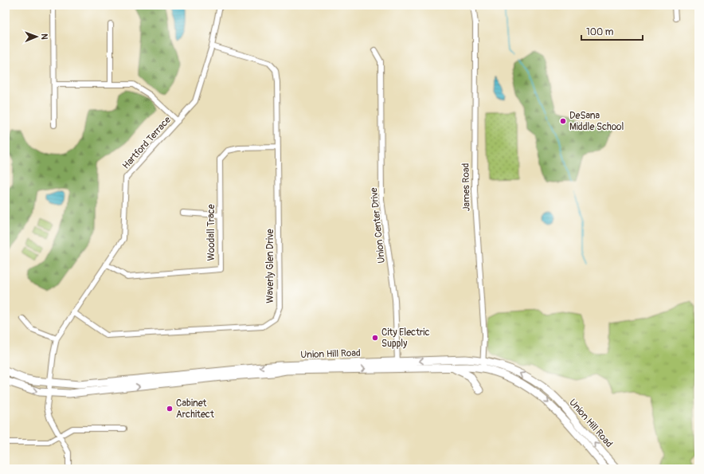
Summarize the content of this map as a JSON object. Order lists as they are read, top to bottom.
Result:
{
  "streets": {
    "street": [
      "Hartford Terrace",
      "James Road",
      "Union Center Drive",
      "Woodall Trace",
      "Waverly Glen Drive",
      "Union Hill Road"
    ]
  },
  "crossings": [
    ["Hartford Terrace", "Woodall Trace"],
    ["Hartford Terrace", "Waverly Glen Drive"],
    ["Hartford Terrace", "Union Hill Road"],
    ["James Road", "Union Hill Road"],
    ["Union Center Drive", "Union Hill Road"],
    ["Woodall Trace", "Waverly Glen Drive"]
  ],
  "places": ["DeSana Middle School", "City Electric Supply", "Cabinet Architect"],
  "scale_bar": "100 m",
  "north": "right"
}
